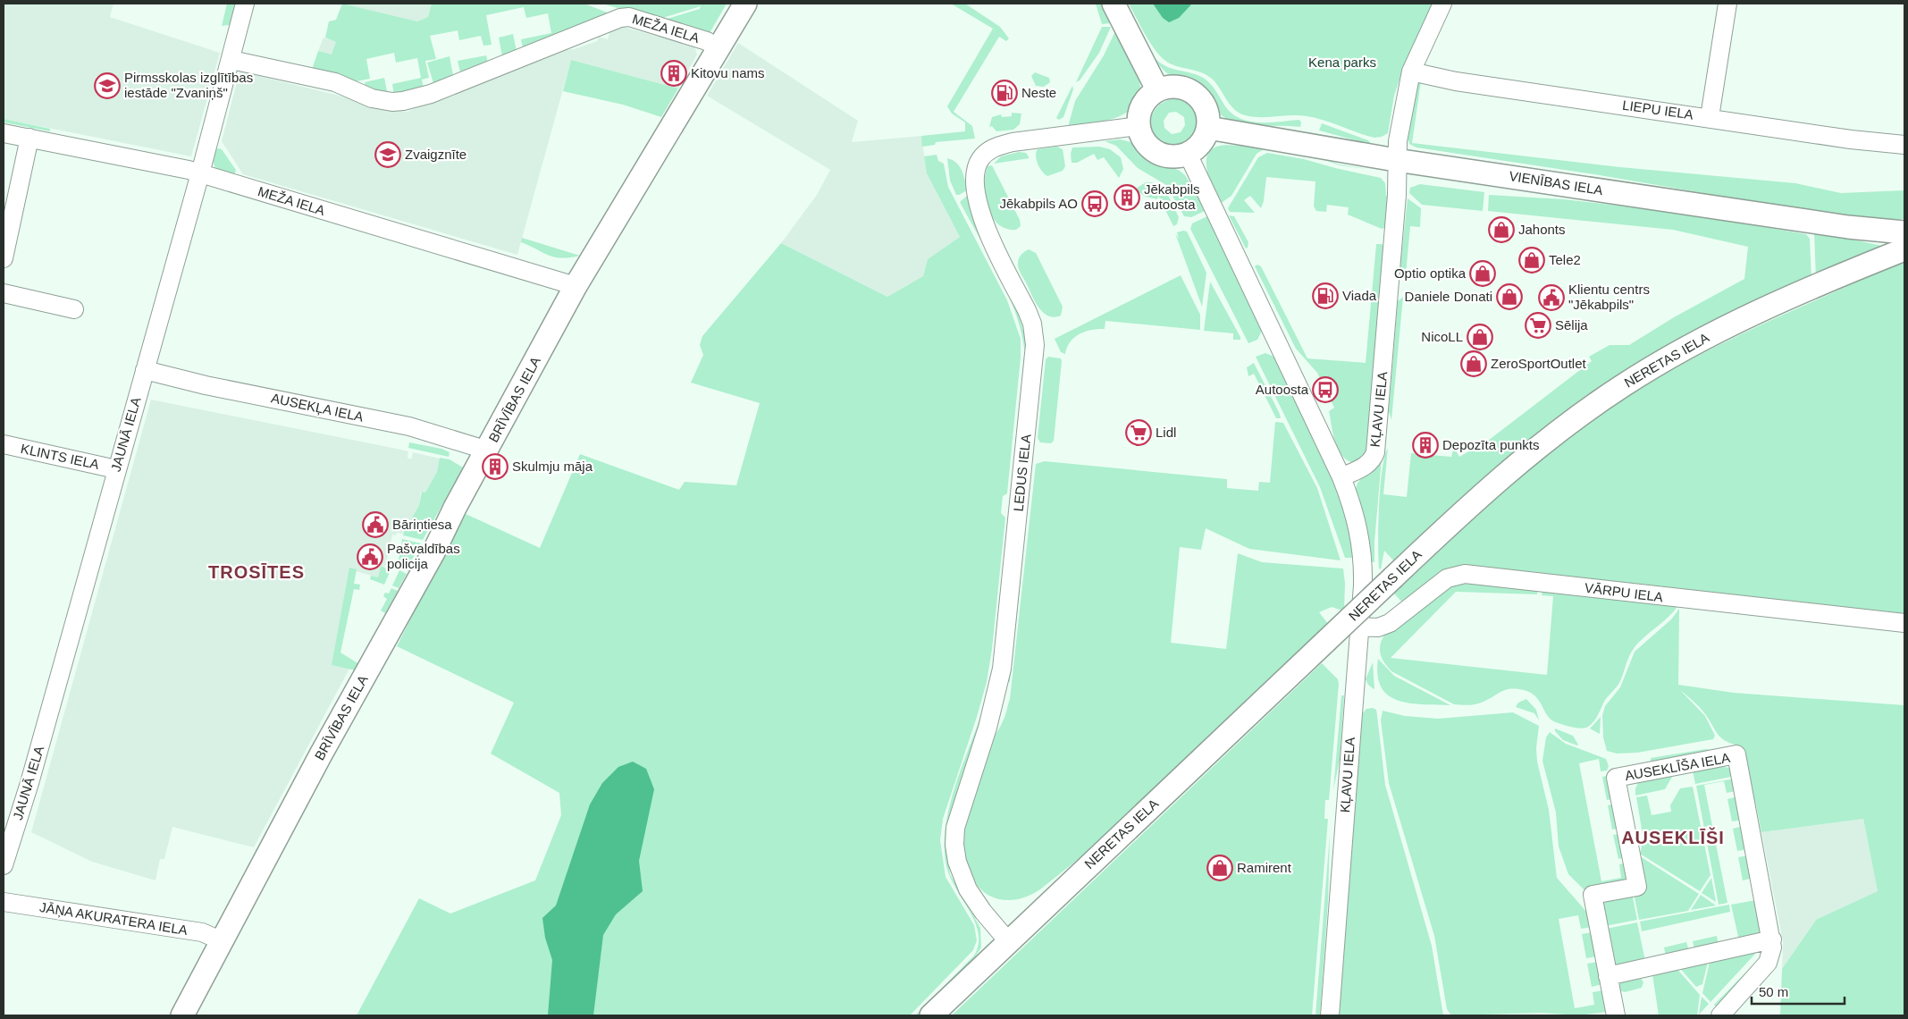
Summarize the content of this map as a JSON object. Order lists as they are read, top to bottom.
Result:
{
  "streets": {
    "main road": ["VIENĪBAS IELA", "NERETAS IELA", "BRĪVĪBAS IELA"],
    "street": [
      "MEŽA IELA",
      "LIEPU IELA",
      "AUSEKĻA IELA",
      "KĻAVU IELA",
      "JAUNĀ IELA",
      "KLINTS IELA",
      "LEDUS IELA",
      "VĀRPU IELA",
      "AUSEKLĪŠA IELA",
      "JĀŅA AKURATERA IELA"
    ]
  },
  "crossings": [
    ["MEŽA IELA", "BRĪVĪBAS IELA"],
    ["MEŽA IELA", "JAUNĀ IELA"],
    ["LIEPU IELA", "KĻAVU IELA"],
    ["VIENĪBAS IELA", "KĻAVU IELA"],
    ["VIENĪBAS IELA", "LEDUS IELA"],
    ["NERETAS IELA", "LEDUS IELA"],
    ["BRĪVĪBAS IELA", "AUSEKĻA IELA"],
    ["BRĪVĪBAS IELA", "JĀŅA AKURATERA IELA"],
    ["AUSEKĻA IELA", "JAUNĀ IELA"],
    ["KĻAVU IELA", "VĀRPU IELA"],
    ["JAUNĀ IELA", "KLINTS IELA"]
  ],
  "districts": ["TROSĪTES", "AUSEKLĪŠI"],
  "parks": ["Kena parks"],
  "places": {
    "building": [
      "Kitovu nams",
      "Jēkabpils autoosta",
      "Depozīta punkts",
      "Skulmju māja"
    ],
    "school or university": ["Pirmsskolas izglītības iestāde \"Zvaniņš\"", "Zvaigznīte"],
    "fuel station": ["Neste", "Viada"],
    "bus stop": ["Jēkabpils AO", "Autoosta"],
    "shop": [
      "Jahonts",
      "Tele2",
      "Optio optika",
      "Daniele Donati",
      "NicoLL",
      "ZeroSportOutlet",
      "Ramirent"
    ],
    "public building": ["Klientu centrs \"Jēkabpils\"", "Bāriņtiesa", "Pašvaldības policija"],
    "supermarket": ["Sēlija", "Lidl"]
  },
  "scale_bar": "50 m"
}
